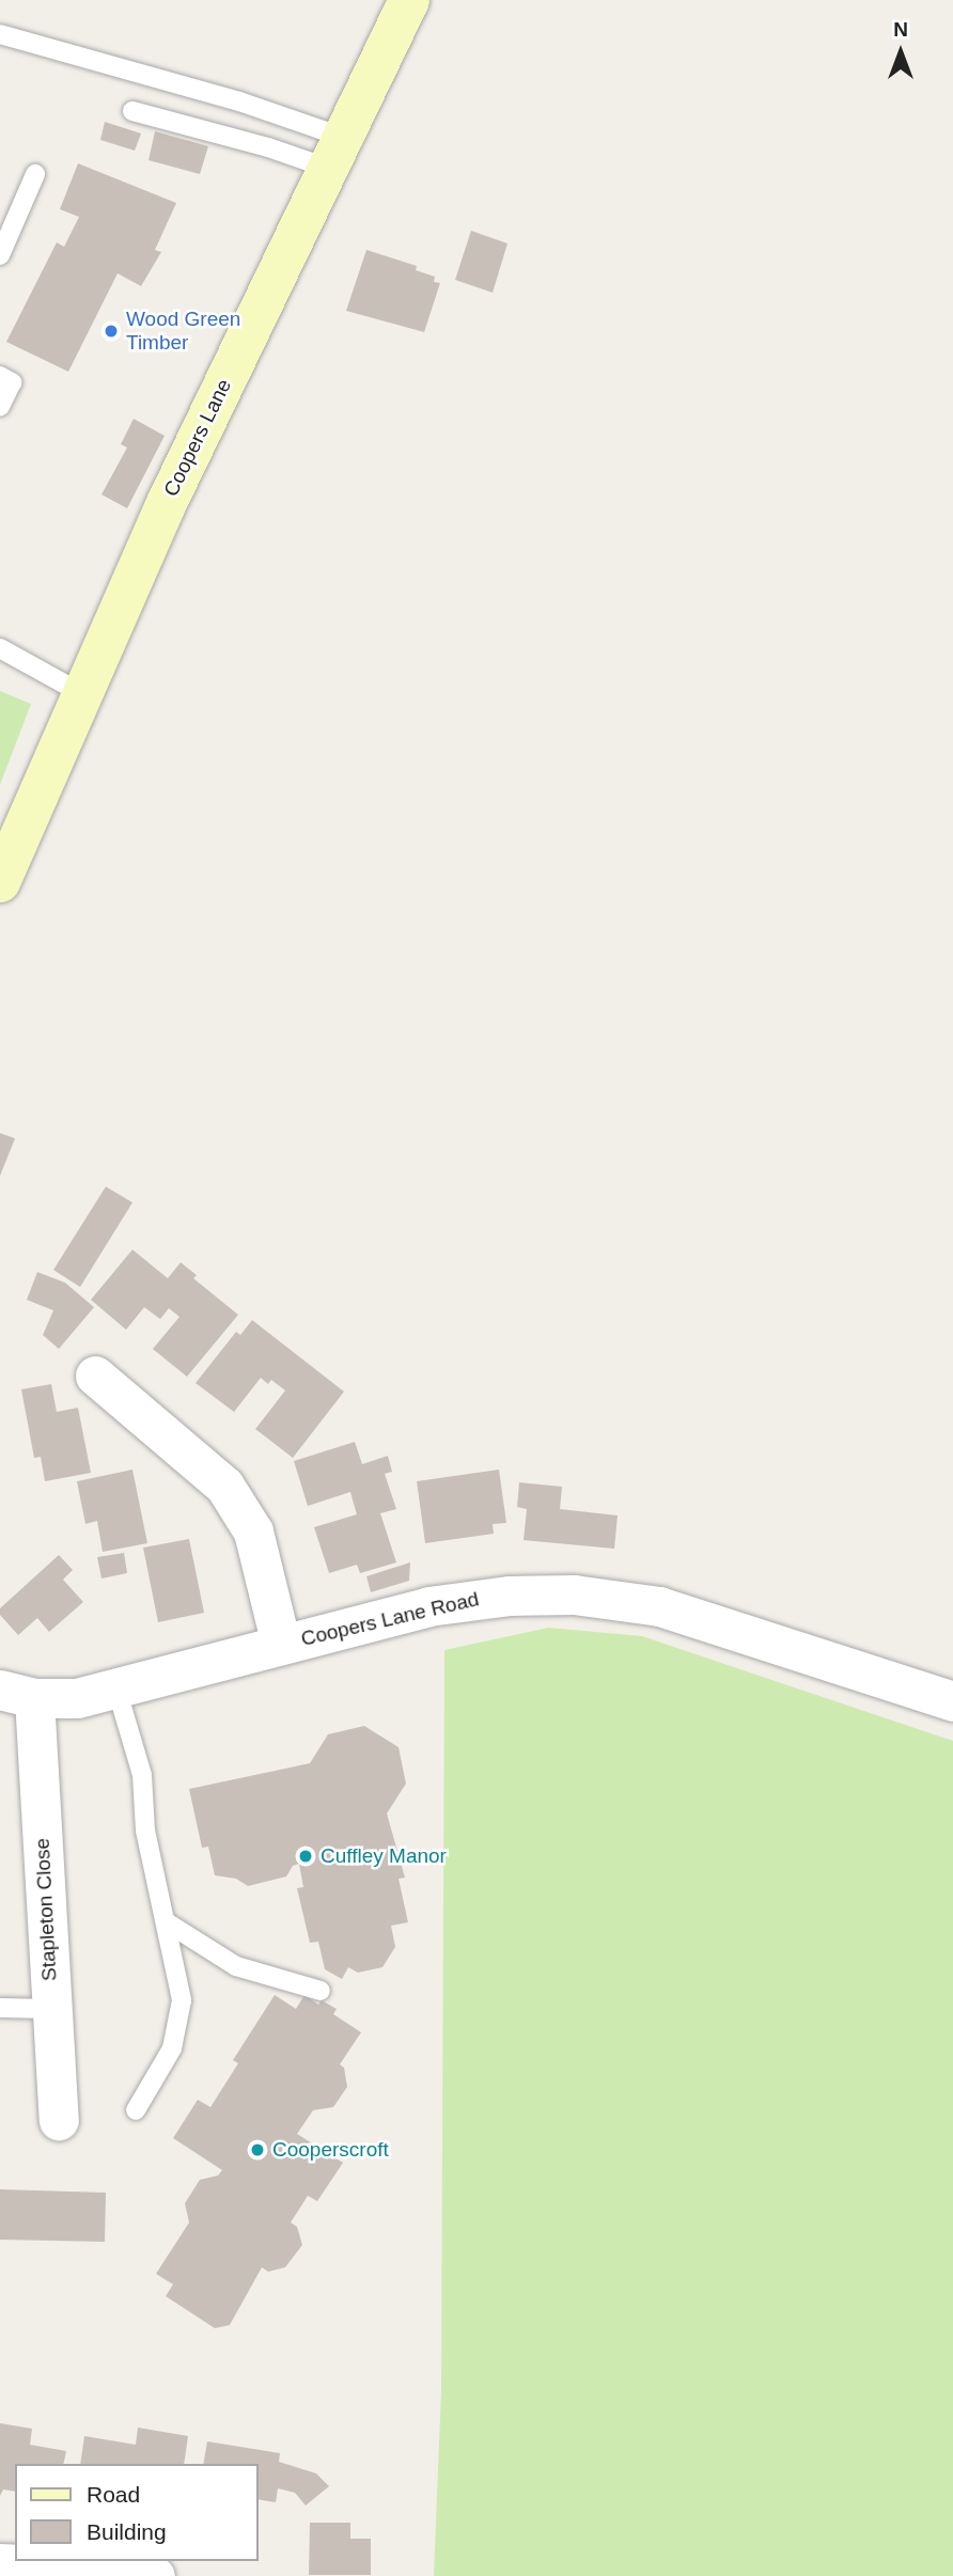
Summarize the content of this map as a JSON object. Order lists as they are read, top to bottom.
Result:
{
  "streets": {
    "main road": ["Coopers Lane"],
    "street": ["Coopers Lane Road", "Stapleton Close"]
  },
  "crossings": [
    ["Coopers Lane Road", "Stapleton Close"]
  ],
  "places": ["Wood Green Timber", "Cuffley Manor", "Cooperscroft"],
  "legend": ["Road", "Building"],
  "north": "top"
}
